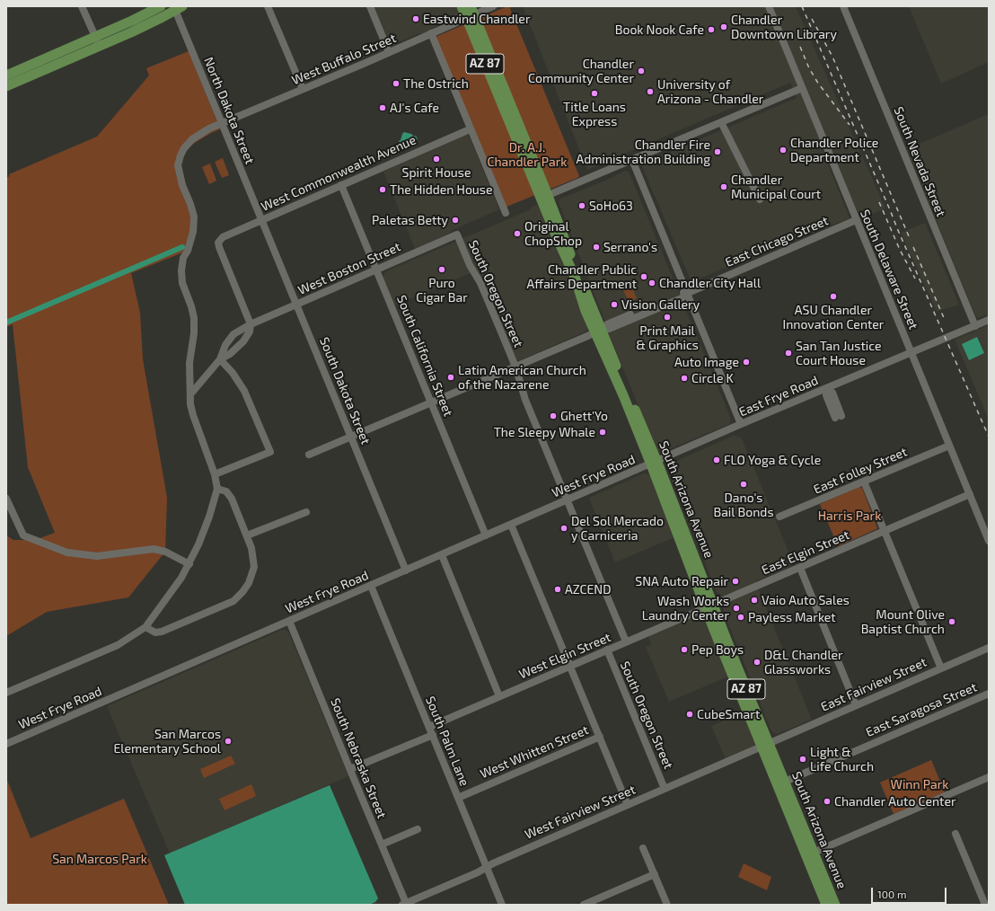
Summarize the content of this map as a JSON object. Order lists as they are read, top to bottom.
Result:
{
  "streets": {
    "main road": ["AZ 87", "South Arizona Avenue"],
    "street": [
      "West Buffalo Street",
      "North Dakota Street",
      "South Nevada Street",
      "West Commonwealth Avenue",
      "East Chicago Street",
      "West Boston Street",
      "South Delaware Street",
      "South Oregon Street",
      "South California Street",
      "South Dakota Street",
      "East Frye Road",
      "East Folley Street",
      "West Frye Road",
      "East Elgin Street",
      "West Elgin Street",
      "East Fairview Street",
      "East Saragosa Street",
      "South Palm Lane",
      "West Whitten Street",
      "South Nebraska Street",
      "West Fairview Street"
    ]
  },
  "crossings": [
    ["West Buffalo Street", "AZ 87"],
    ["West Buffalo Street", "North Dakota Street"],
    ["West Buffalo Street", "West Boston Street"],
    ["West Buffalo Street", "South Arizona Avenue"],
    ["AZ 87", "South Arizona Avenue"],
    ["North Dakota Street", "West Commonwealth Avenue"],
    ["North Dakota Street", "South Dakota Street"],
    ["South Nevada Street", "East Frye Road"],
    ["West Commonwealth Avenue", "West Boston Street"],
    ["West Commonwealth Avenue", "South California Street"],
    ["West Commonwealth Avenue", "South Dakota Street"],
    ["East Chicago Street", "South Delaware Street"],
    ["East Chicago Street", "South Oregon Street"],
    ["East Chicago Street", "South California Street"],
    ["East Chicago Street", "South Dakota Street"],
    ["East Chicago Street", "South Arizona Avenue"],
    ["West Boston Street", "South Oregon Street"],
    ["West Boston Street", "South California Street"],
    ["West Boston Street", "South Dakota Street"],
    ["South Delaware Street", "East Frye Road"],
    ["South Delaware Street", "East Folley Street"],
    ["South Delaware Street", "East Elgin Street"],
    ["South Oregon Street", "West Frye Road"],
    ["South Oregon Street", "West Elgin Street"],
    ["South Oregon Street", "West Fairview Street"],
    ["South California Street", "West Frye Road"],
    ["South Dakota Street", "West Frye Road"],
    ["East Frye Road", "West Frye Road"],
    ["East Frye Road", "South Arizona Avenue"],
    ["West Frye Road", "South Arizona Avenue"],
    ["West Frye Road", "South Palm Lane"],
    ["West Frye Road", "South Nebraska Street"],
    ["South Arizona Avenue", "East Elgin Street"],
    ["South Arizona Avenue", "West Elgin Street"],
    ["South Arizona Avenue", "East Fairview Street"],
    ["South Arizona Avenue", "East Saragosa Street"],
    ["South Arizona Avenue", "West Fairview Street"],
    ["East Elgin Street", "West Elgin Street"],
    ["West Elgin Street", "South Palm Lane"],
    ["East Fairview Street", "West Fairview Street"],
    ["South Palm Lane", "West Whitten Street"],
    ["South Palm Lane", "West Fairview Street"],
    ["South Nebraska Street", "West Fairview Street"]
  ],
  "parks": [
    "Dr. A.J. Chandler Park",
    "Harris Park",
    "Winn Park",
    "San Marcos Park"
  ],
  "places": [
    "Eastwind Chandler",
    "Chandler Downtown Library",
    "Book Nook Cafe",
    "Chandler Community Center",
    "The Ostrich",
    "University of Arizona - Chandler",
    "Title Loans Express",
    "AJ's Cafe",
    "Chandler Police Department",
    "Chandler Fire Administration Building",
    "Spirit House",
    "Chandler Municipal Court",
    "The Hidden House",
    "SoHo63",
    "Paletas Betty",
    "Original ChopShop",
    "Serrano's",
    "Puro Cigar Bar",
    "Chandler Public Affairs Department",
    "Chandler City Hall",
    "ASU Chandler Innovation Center",
    "Vision Gallery",
    "Print Mail & Graphics",
    "San Tan Justice Court House",
    "Auto Image",
    "Latin American Church of the Nazarene",
    "Circle K",
    "Ghett'Yo",
    "The Sleepy Whale",
    "FLO Yoga & Cycle",
    "Dano's Bail Bonds",
    "Del Sol Mercado y Carniceria",
    "SNA Auto Repair",
    "AZCEND",
    "Vaio Auto Sales",
    "Wash Works Laundry Center",
    "Payless Market",
    "Mount Olive Baptist Church",
    "Pep Boys",
    "D&L Chandler Glassworks",
    "CubeSmart",
    "San Marcos Elementary School",
    "Light & Life Church",
    "Chandler Auto Center"
  ],
  "scale_bar": "100 m"
}
